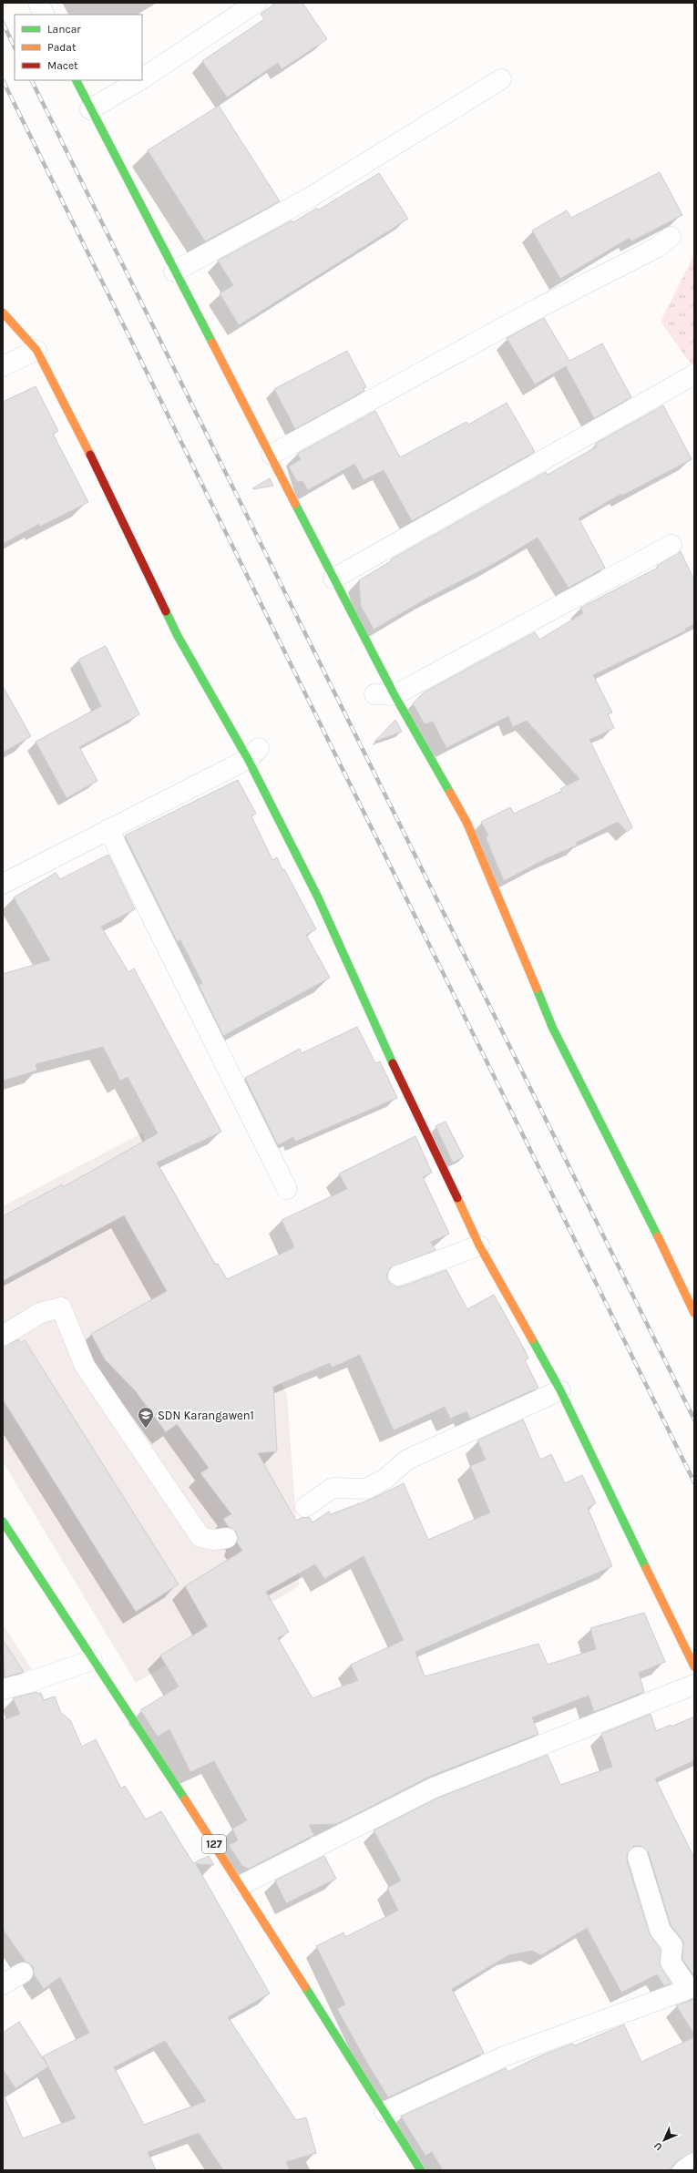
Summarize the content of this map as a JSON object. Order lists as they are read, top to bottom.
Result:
{
  "streets": {
    "street": ["127"]
  },
  "places": {
    "school or university": ["SDN Karangawen1"]
  },
  "legend": ["Lancar", "Padat", "Macet"],
  "north": "bottom left"
}
